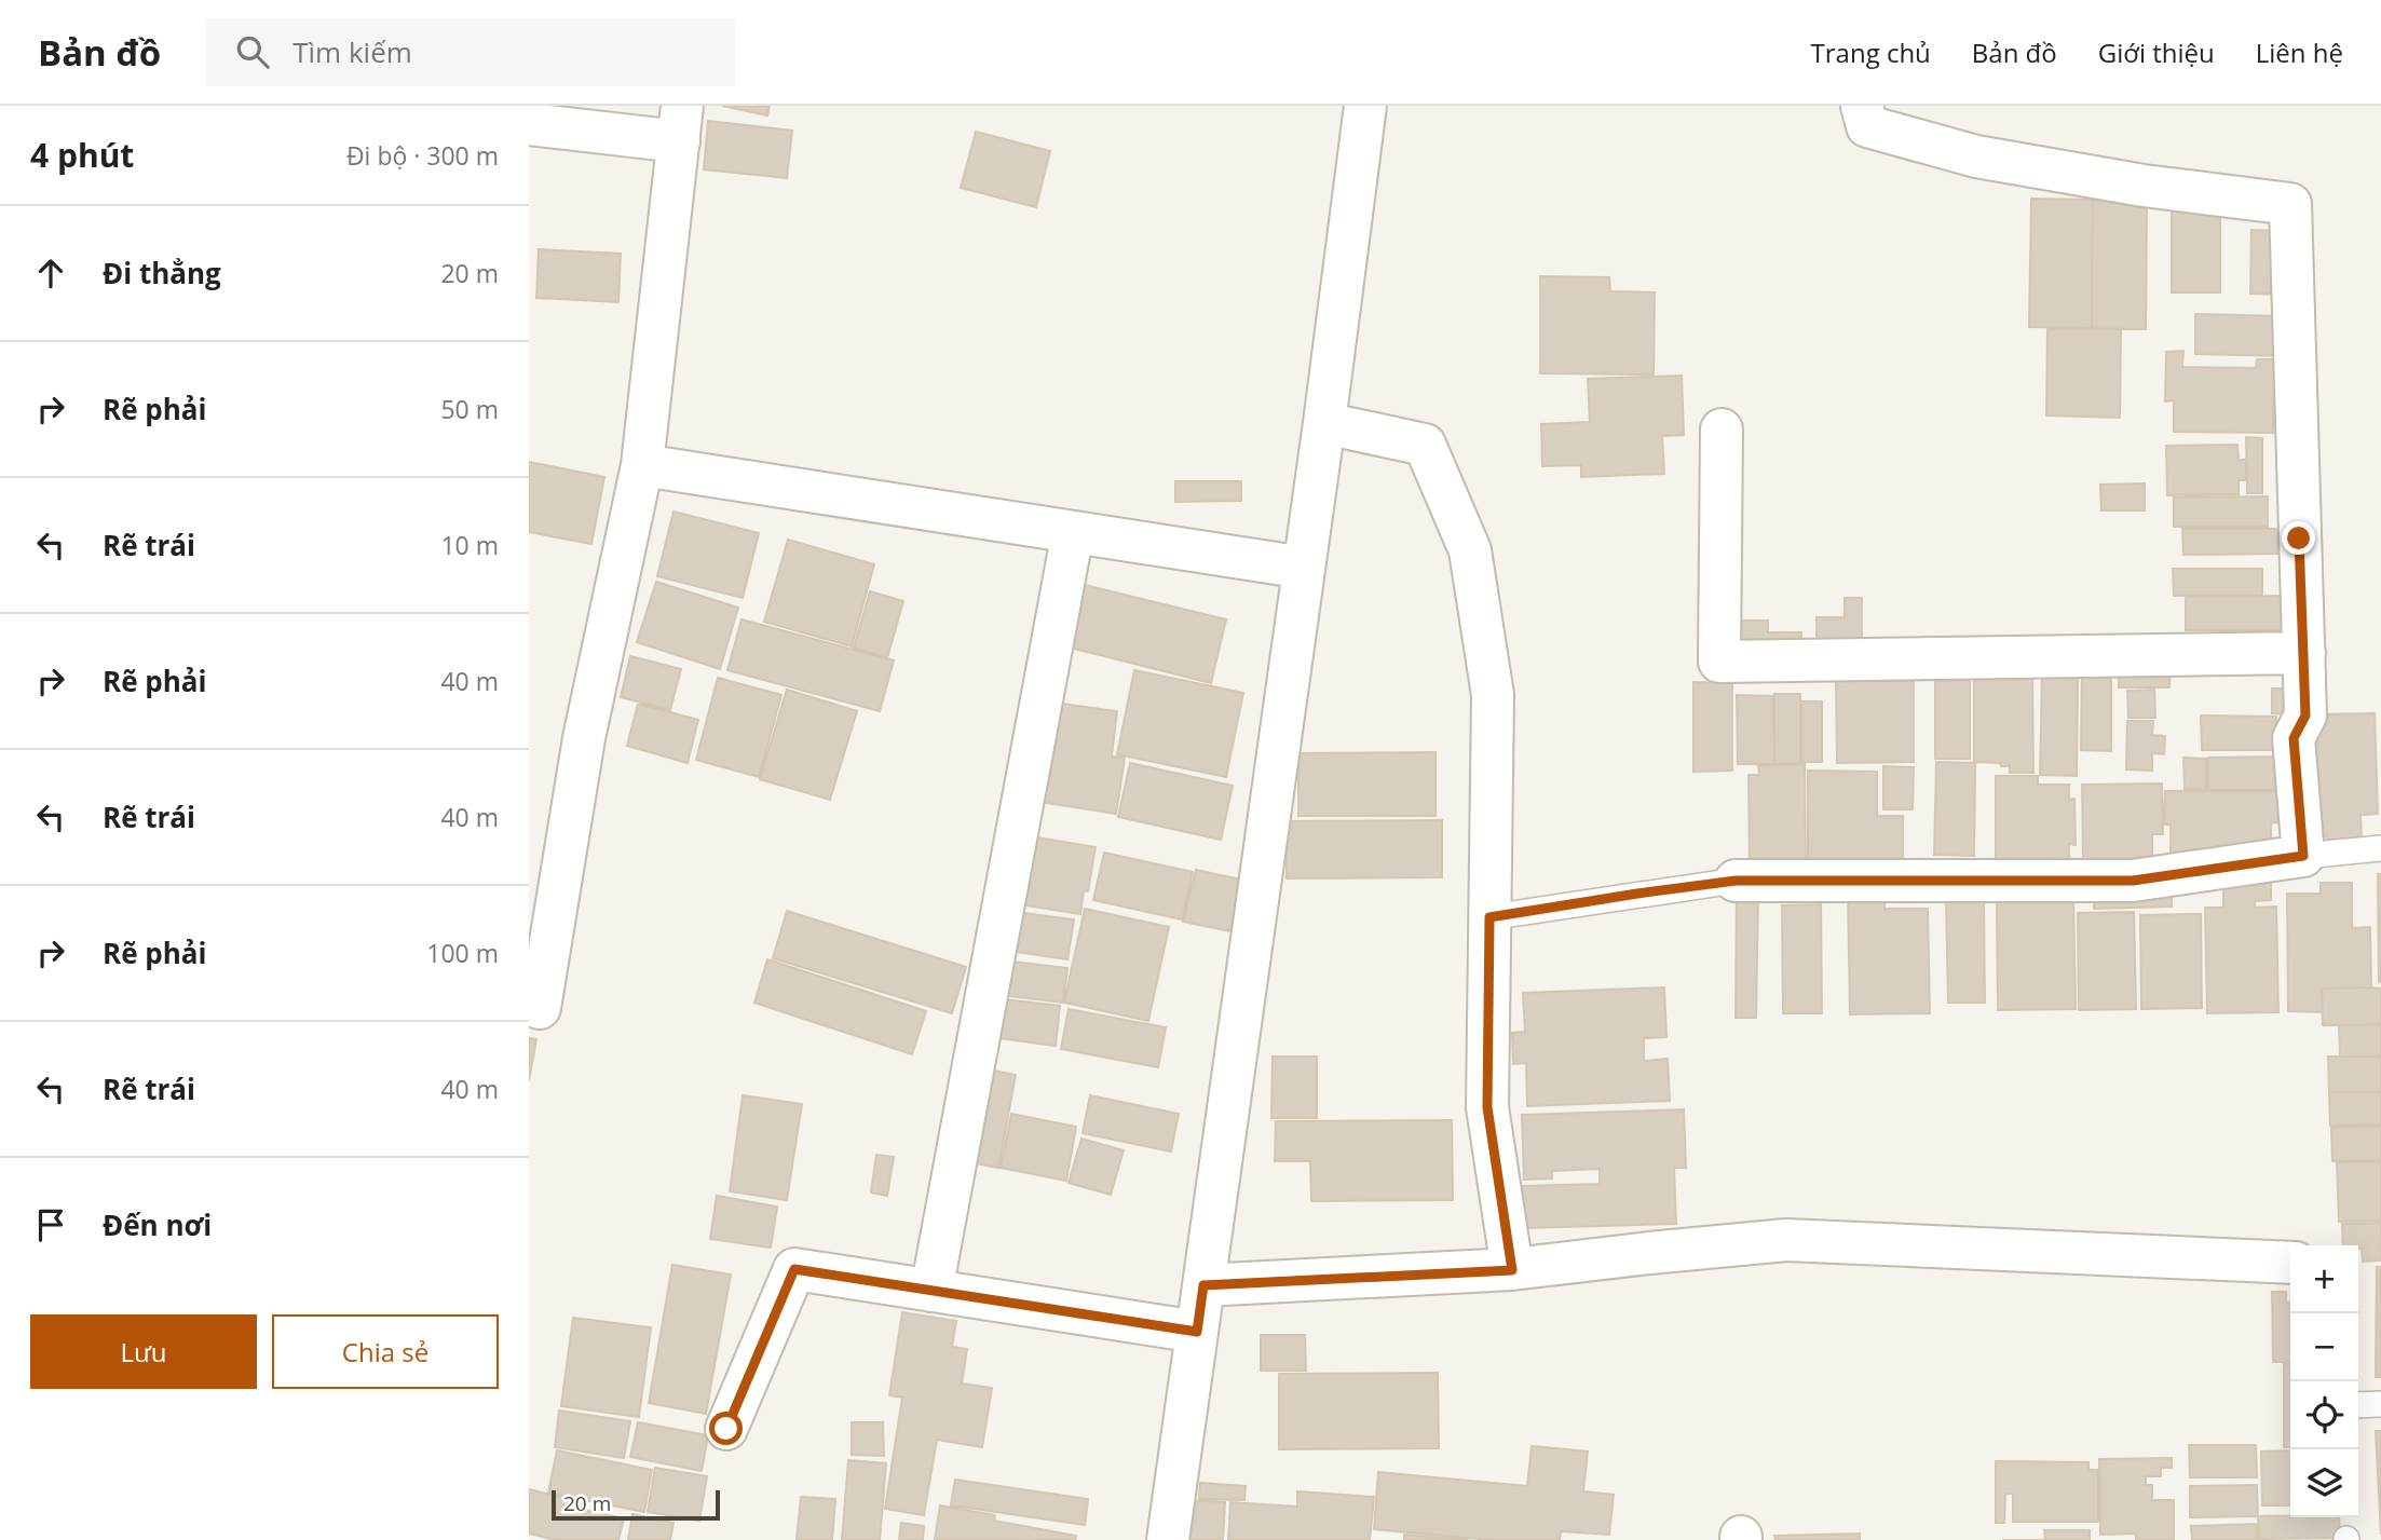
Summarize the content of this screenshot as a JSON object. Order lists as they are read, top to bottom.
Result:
{
  "scale_bar": "20 m",
  "page": {
    "header": "Bản đồ",
    "search": "Tìm kiếm",
    "nav": [
      "Trang chủ",
      "Bản đồ",
      "Giới thiệu",
      "Liên hệ"
    ],
    "heading": ["4 phút", "Đi bộ · 300 m"],
    "list": [
      ["Đi thẳng", "20 m"],
      ["Rẽ phải", "50 m"],
      ["Rẽ trái", "10 m"],
      ["Rẽ phải", "40 m"],
      ["Rẽ trái", "40 m"],
      ["Rẽ phải", "100 m"],
      ["Rẽ trái", "40 m"],
      "Đến nơi"
    ],
    "map_buttons": ["+", "−"],
    "buttons": ["Lưu", "Chia sẻ"],
    "scale": "20 m"
  }
}
